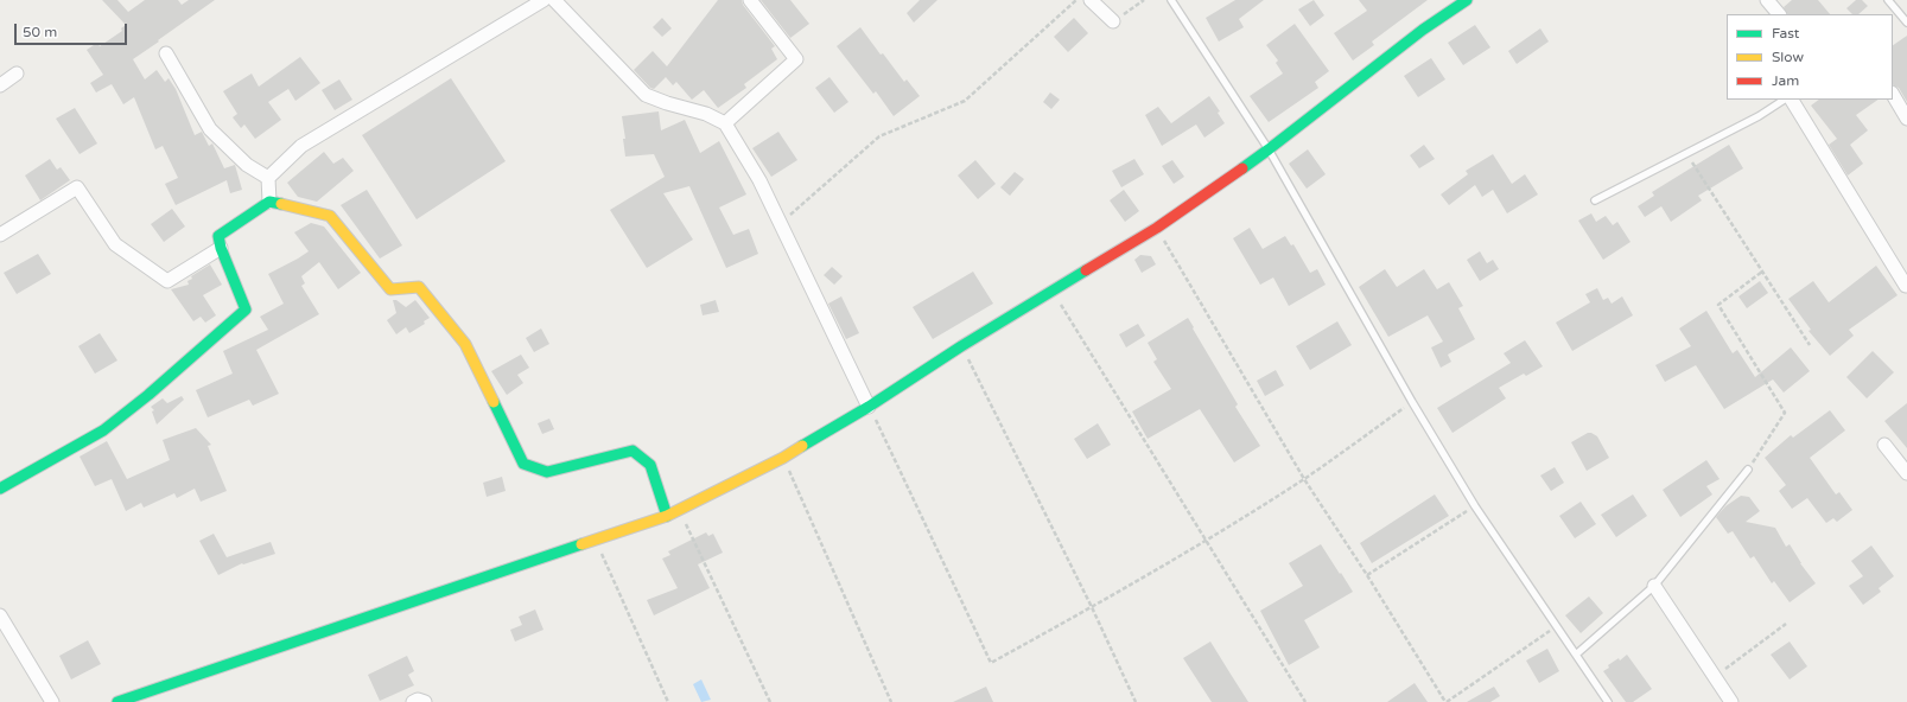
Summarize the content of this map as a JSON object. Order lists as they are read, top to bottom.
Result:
{
  "legend": ["Fast", "Slow", "Jam"],
  "scale_bar": "50 m"
}
